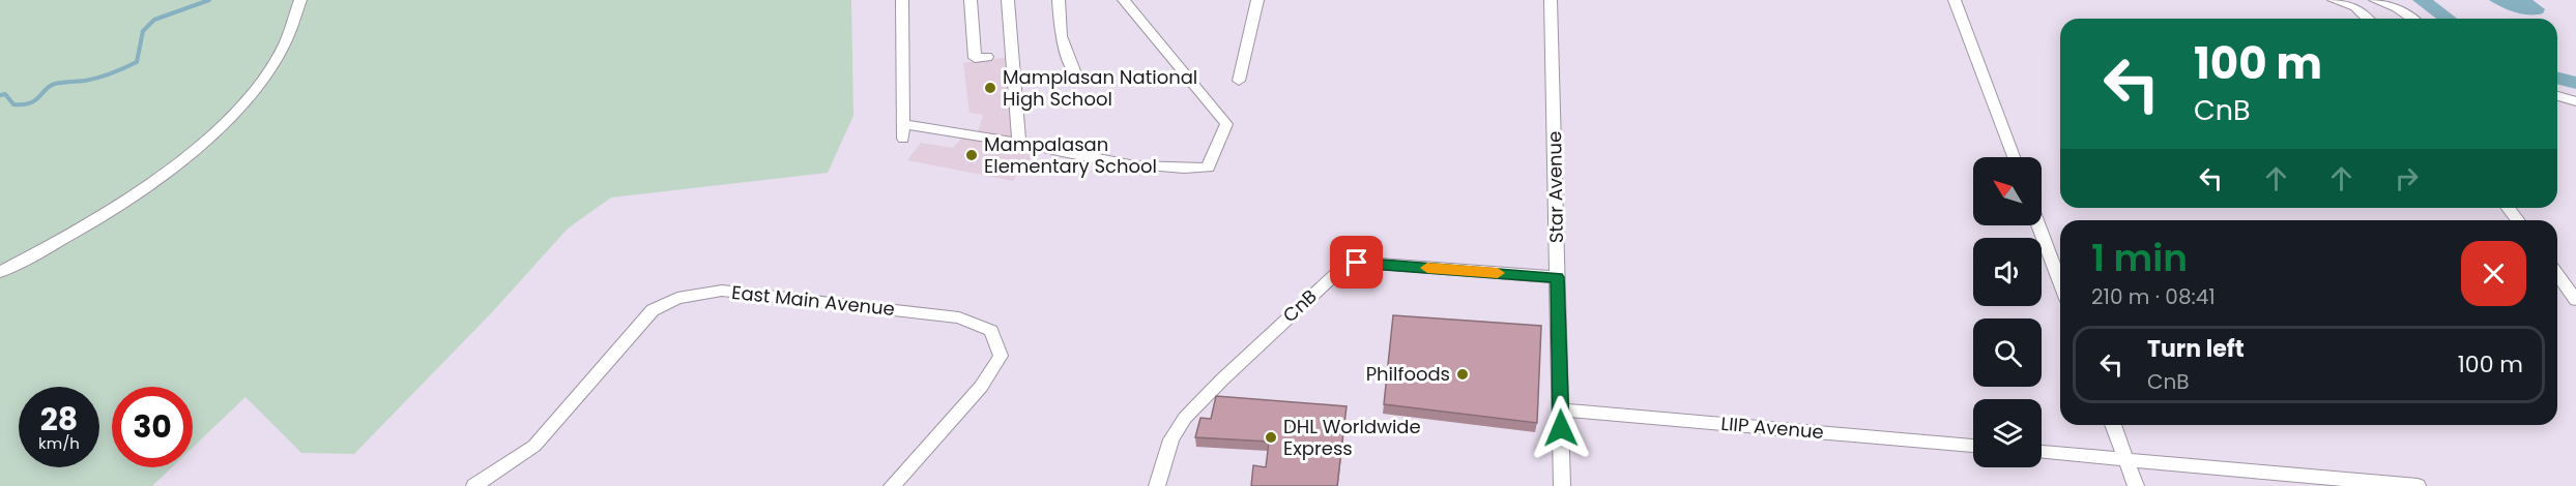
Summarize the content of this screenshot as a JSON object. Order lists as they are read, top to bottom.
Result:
{
  "streets": {
    "street": [
      "Star Avenue",
      "East Main Avenue",
      "CnB",
      "LIIP Avenue"
    ]
  },
  "crossings": [
    ["Star Avenue", "CnB"],
    ["Star Avenue", "LIIP Avenue"]
  ],
  "places": [
    "Mamplasan National High School",
    "Mampalasan Elementary School",
    "Philfoods",
    "DHL Worldwide Express"
  ],
  "north": "top left",
  "page": {
    "turn": ["100 m", "CnB"],
    "heading": ["1 min", "210 m · 08:41"],
    "list": [
      {
        "name": "Turn left",
        "note": "CnB",
        "value": "100 m"
      }
    ],
    "speed": "28 km/h",
    "limit": "30"
  }
}
